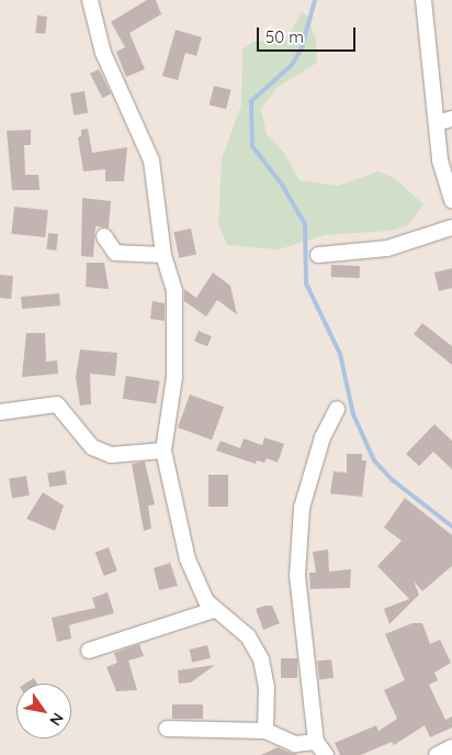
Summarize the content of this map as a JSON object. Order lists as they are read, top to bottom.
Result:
{
  "scale_bar": "50 m",
  "north": "bottom right"
}
